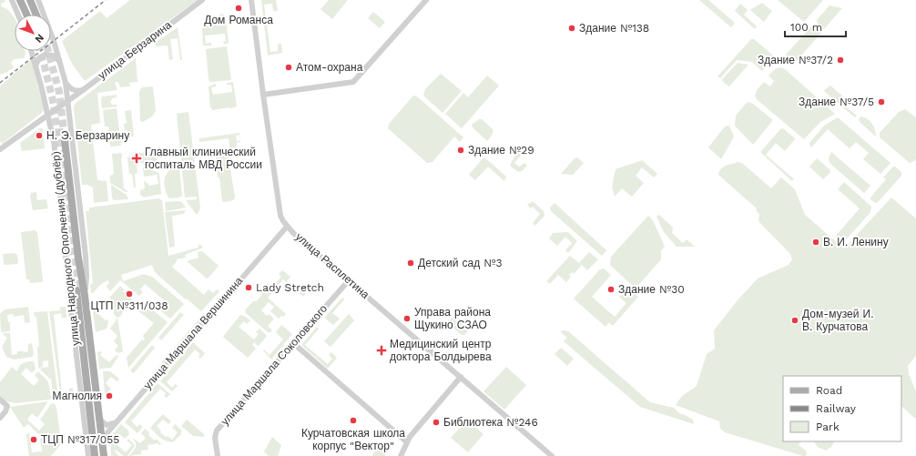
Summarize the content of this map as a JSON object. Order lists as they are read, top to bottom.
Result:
{
  "streets": {
    "street": [
      "улица Берзарина",
      "улица Народного Ополчения (дублёр)",
      "улица Расплетина",
      "улица Маршала Вершинина",
      "улица Маршала Соколовского"
    ]
  },
  "crossings": [
    ["улица Берзарина", "улица Народного Ополчения (дублёр)"],
    ["улица Расплетина", "улица Маршала Вершинина"],
    ["улица Расплетина", "улица Маршала Соколовского"]
  ],
  "places": {
    "other": [
      "Дом Романса",
      "Здание №138",
      "Здание №37/2",
      "Атом-охрана",
      "Здание №37/5",
      "Н. Э. Берзарину",
      "Здание №29",
      "В. И. Ленину",
      "Детский сад №3",
      "Lady Stretch",
      "Здание №30",
      "ЦТП №311/038",
      "Управа района Щукино СЗАО",
      "Дом-музей И. В. Курчатова",
      "Магнолия",
      "Курчатовская школа корпус \"Вектор\"",
      "Библиотека №246",
      "ТЦП №317/055"
    ],
    "health": ["Главный клинический госпиталь МВД России", "Медицинский центр доктора Болдырева"]
  },
  "legend": ["Road", "Railway", "Park"],
  "scale_bar": "100 m",
  "north": "bottom right"
}
